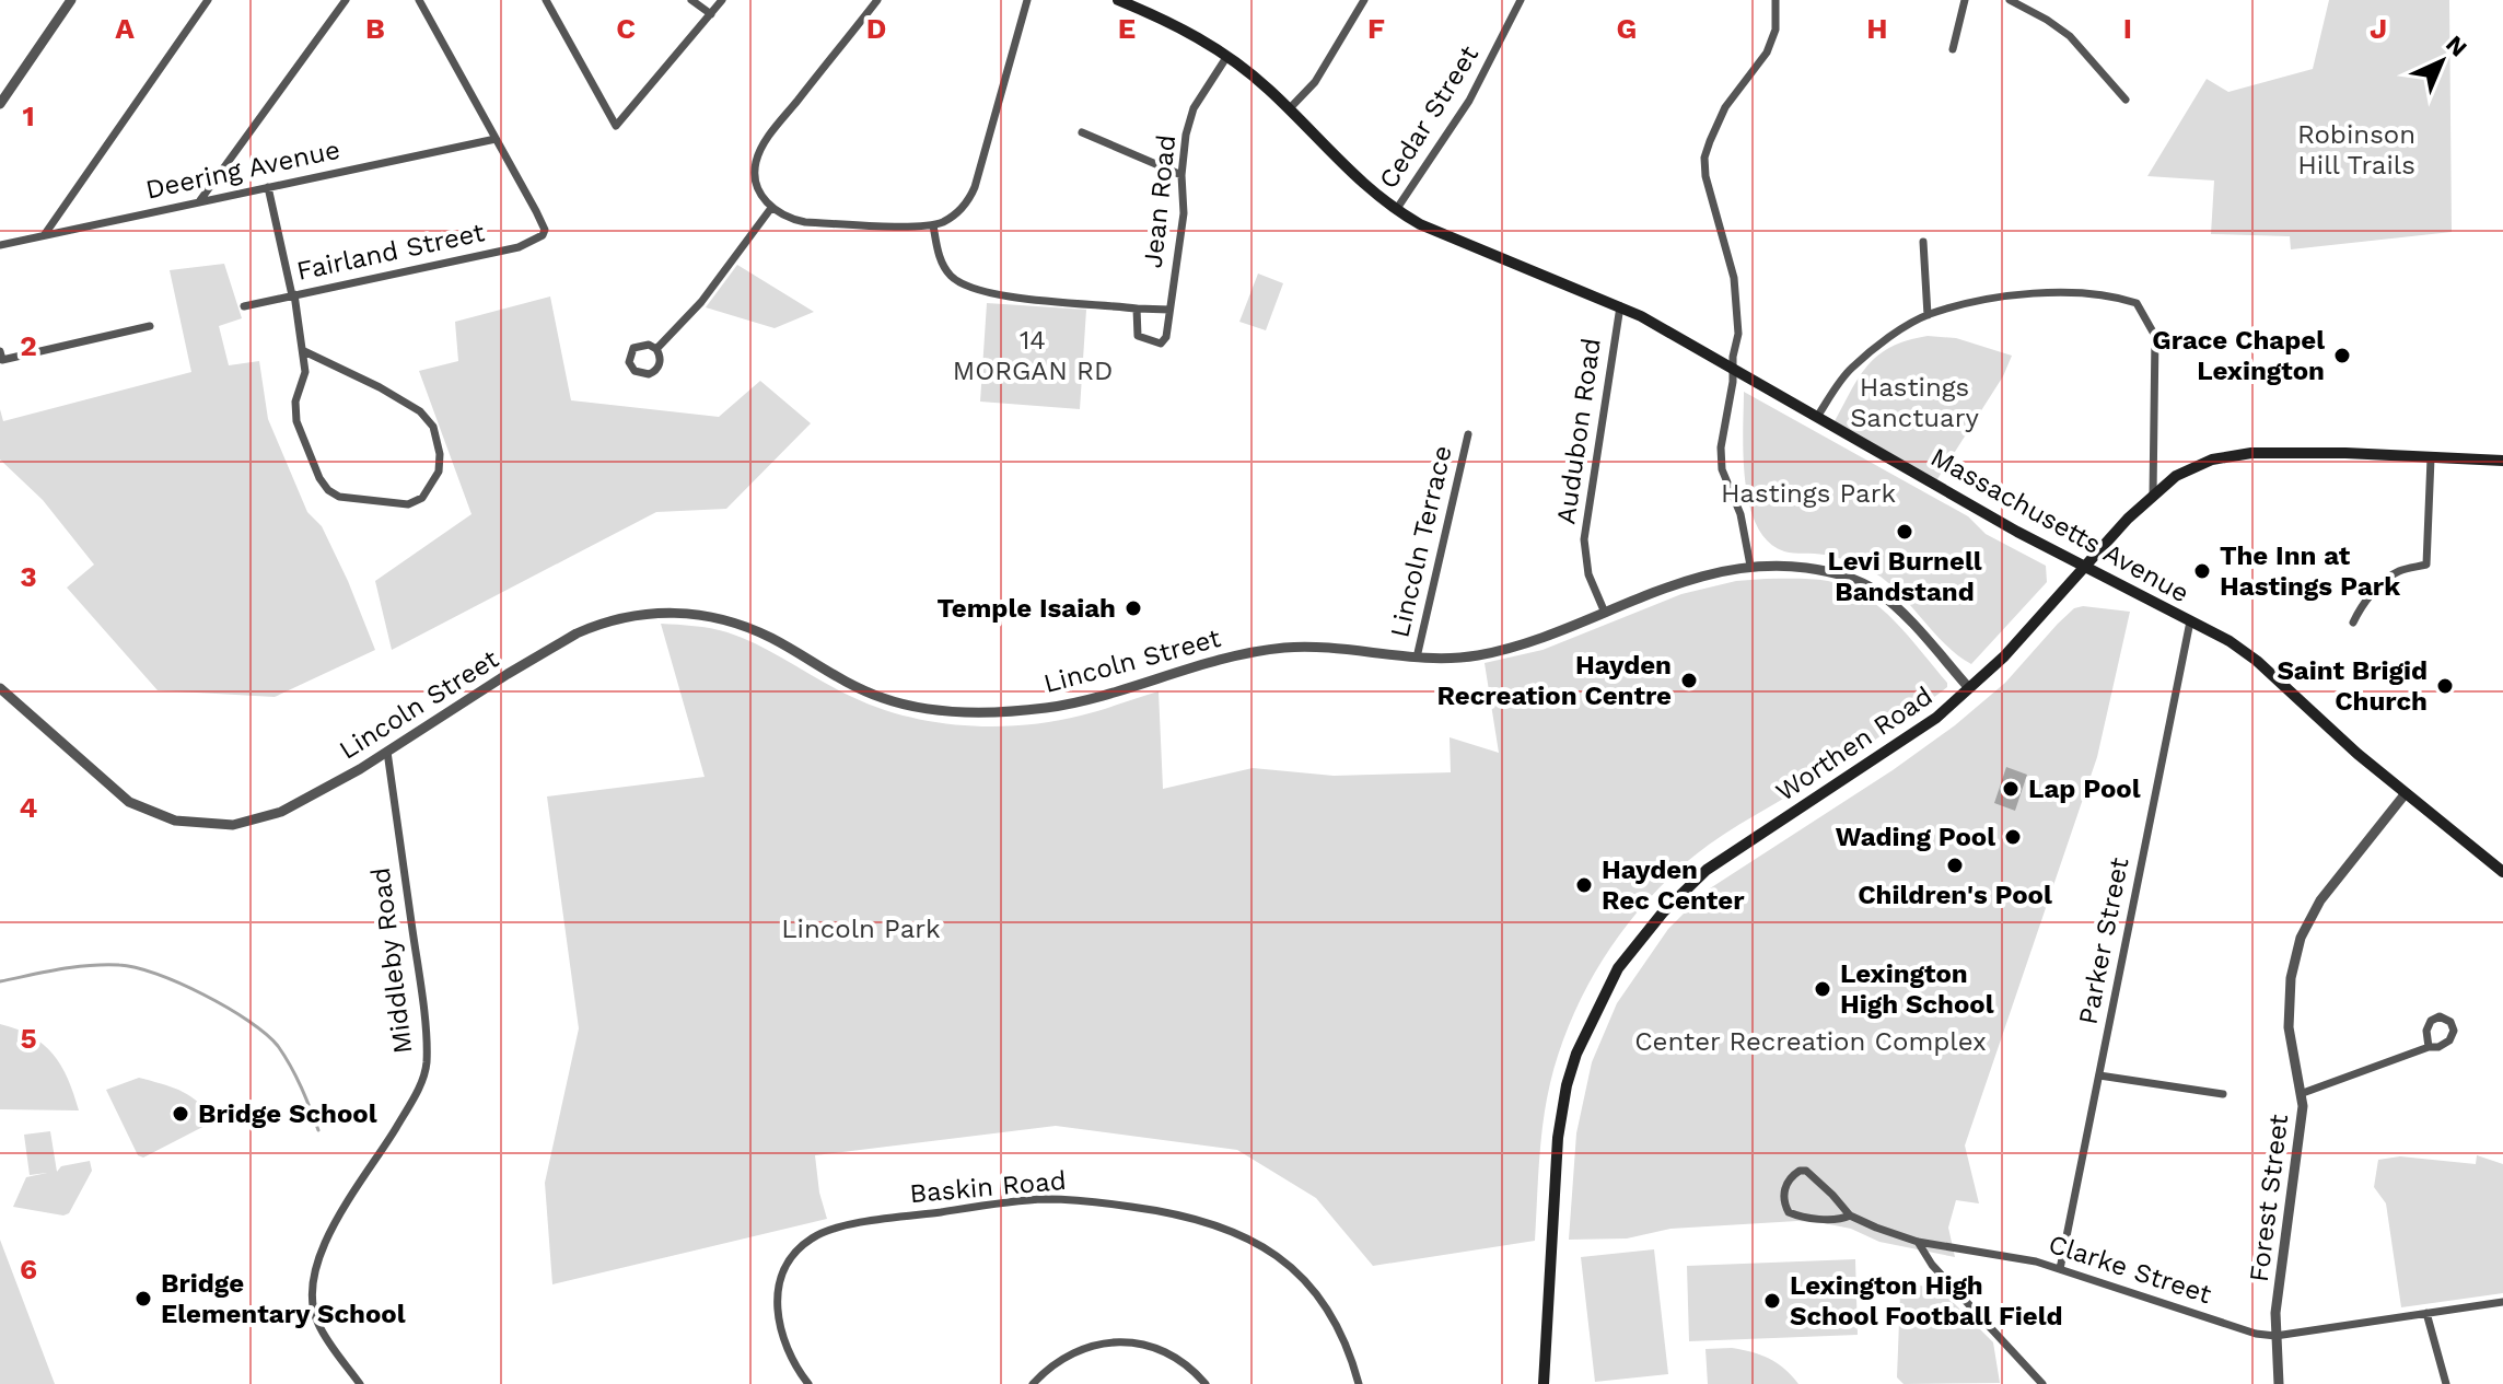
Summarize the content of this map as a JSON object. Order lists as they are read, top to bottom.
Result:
{
  "streets": {
    "main road": ["Massachusetts Avenue", "Worthen Road"],
    "street": [
      "Cedar Street",
      "Deering Avenue",
      "Jean Road",
      "Fairland Street",
      "Audubon Road",
      "Lincoln Terrace",
      "Lincoln Street",
      "Parker Street",
      "Middleby Road",
      "Baskin Road",
      "Forest Street",
      "Clarke Street"
    ]
  },
  "crossings": [
    ["Cedar Street", "Massachusetts Avenue"],
    ["Deering Avenue", "Fairland Street"],
    ["Jean Road", "Massachusetts Avenue"],
    ["Audubon Road", "Massachusetts Avenue"],
    ["Audubon Road", "Lincoln Street"],
    ["Massachusetts Avenue", "Worthen Road"],
    ["Massachusetts Avenue", "Parker Street"],
    ["Massachusetts Avenue", "Forest Street"],
    ["Lincoln Terrace", "Lincoln Street"],
    ["Lincoln Street", "Worthen Road"],
    ["Lincoln Street", "Middleby Road"],
    ["Parker Street", "Clarke Street"],
    ["Forest Street", "Clarke Street"]
  ],
  "parks": [
    "Robinson Hill Trails",
    "14 MORGAN RD",
    "Hastings Sanctuary",
    "Hastings Park",
    "Lincoln Park",
    "Center Recreation Complex"
  ],
  "places": [
    "Grace Chapel Lexington",
    "Levi Burnell Bandstand",
    "The Inn at Hastings Park",
    "Temple Isaiah",
    "Hayden Recreation Centre",
    "Saint Brigid Church",
    "Lap Pool",
    "Wading Pool",
    "Children's Pool",
    "Hayden Rec Center",
    "Lexington High School",
    "Bridge School",
    "Bridge Elementary School",
    "Lexington High School Football Field"
  ],
  "north": "top right",
  "grid": {
    "columns": [
      "A",
      "B",
      "C",
      "D",
      "E",
      "F",
      "G",
      "H",
      "I",
      "J"
    ],
    "rows": [
      "1",
      "2",
      "3",
      "4",
      "5",
      "6"
    ]
  }
}
